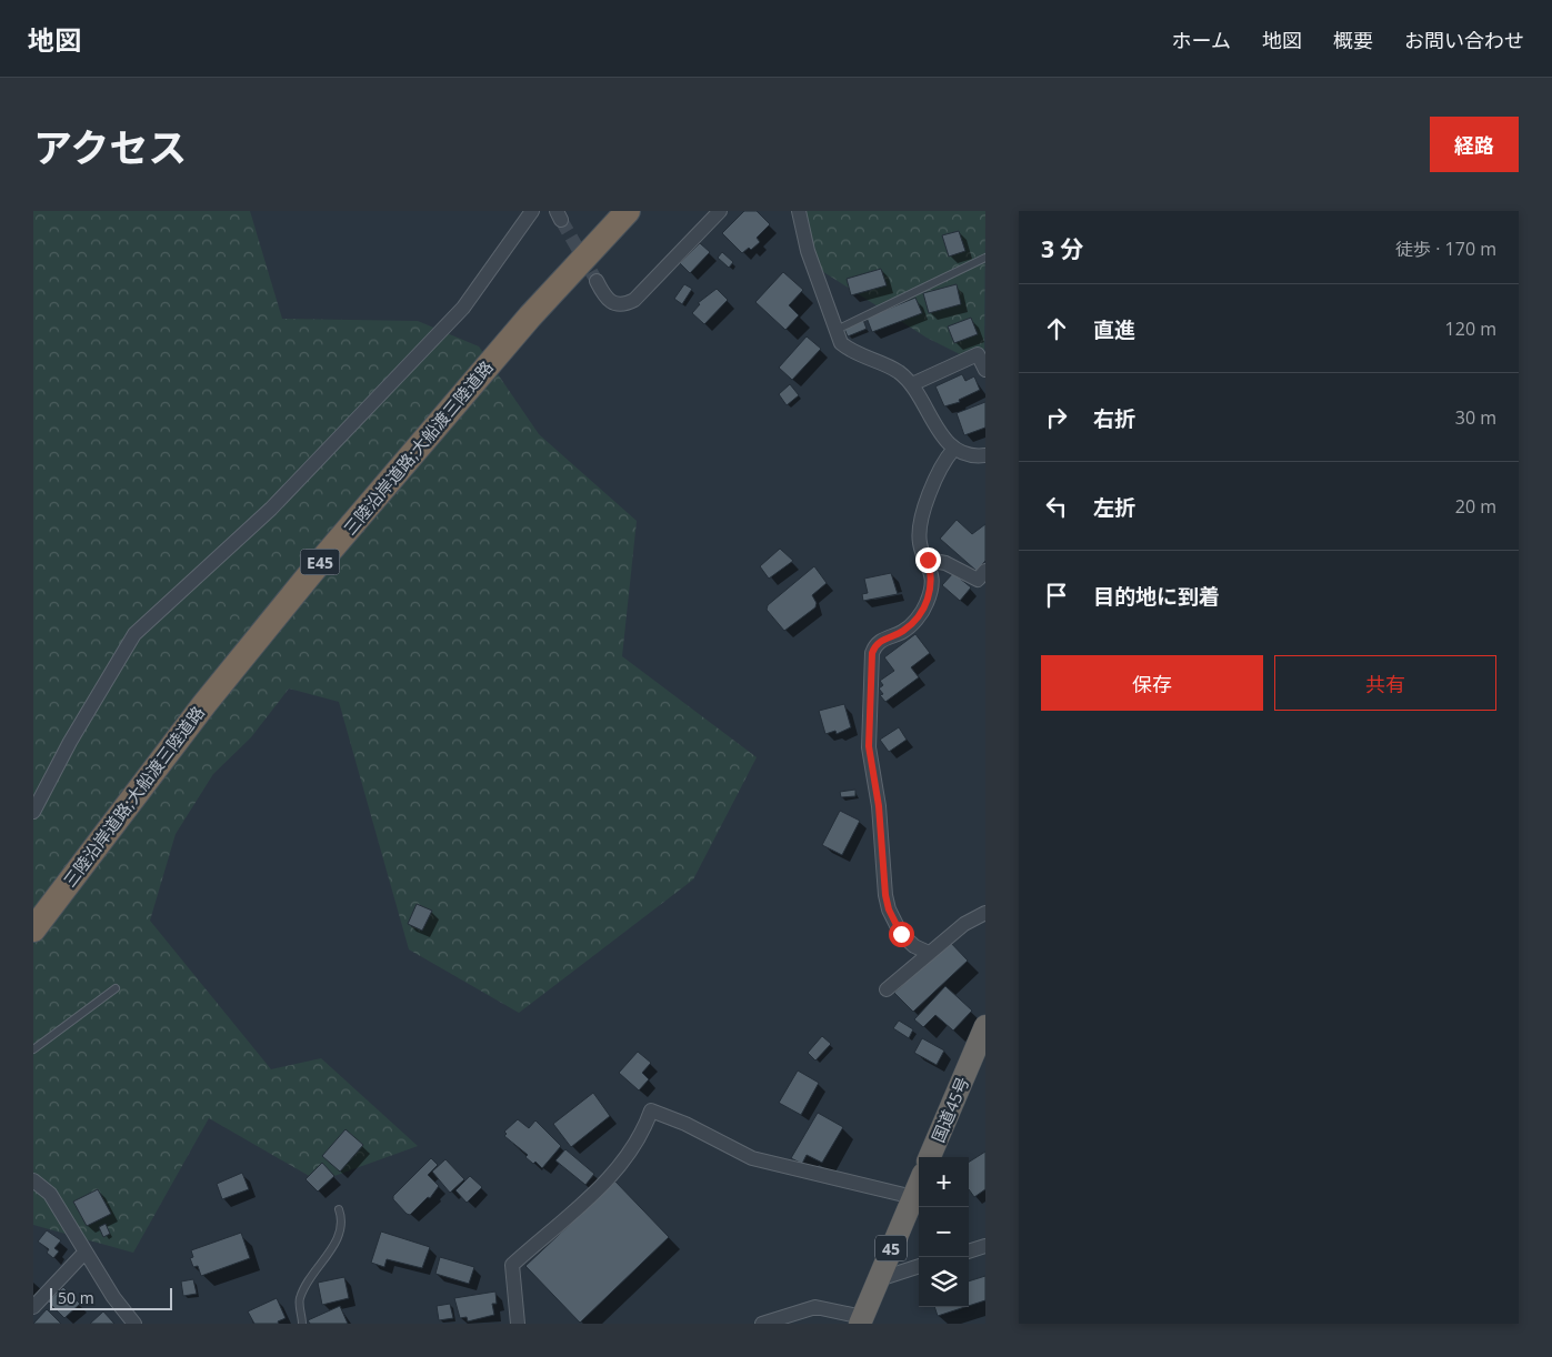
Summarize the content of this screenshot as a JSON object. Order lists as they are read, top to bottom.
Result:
{
  "streets": {
    "highway": [
      "三陸沿岸道路;大船渡三陸道路",
      "E45",
      "国道45号",
      "45"
    ]
  },
  "scale_bar": "50 m",
  "page": {
    "header": "地図",
    "nav": [
      "ホーム",
      "地図",
      "概要",
      "お問い合わせ"
    ],
    "title": "アクセス",
    "buttons": [
      "経路",
      ["保存", "共有"]
    ],
    "heading": ["3 分", "徒歩 · 170 m"],
    "list": [
      ["直進", "120 m"],
      ["右折", "30 m"],
      ["左折", "20 m"],
      "目的地に到着"
    ],
    "map_buttons": ["+", "−"],
    "scale": "50 m"
  }
}
